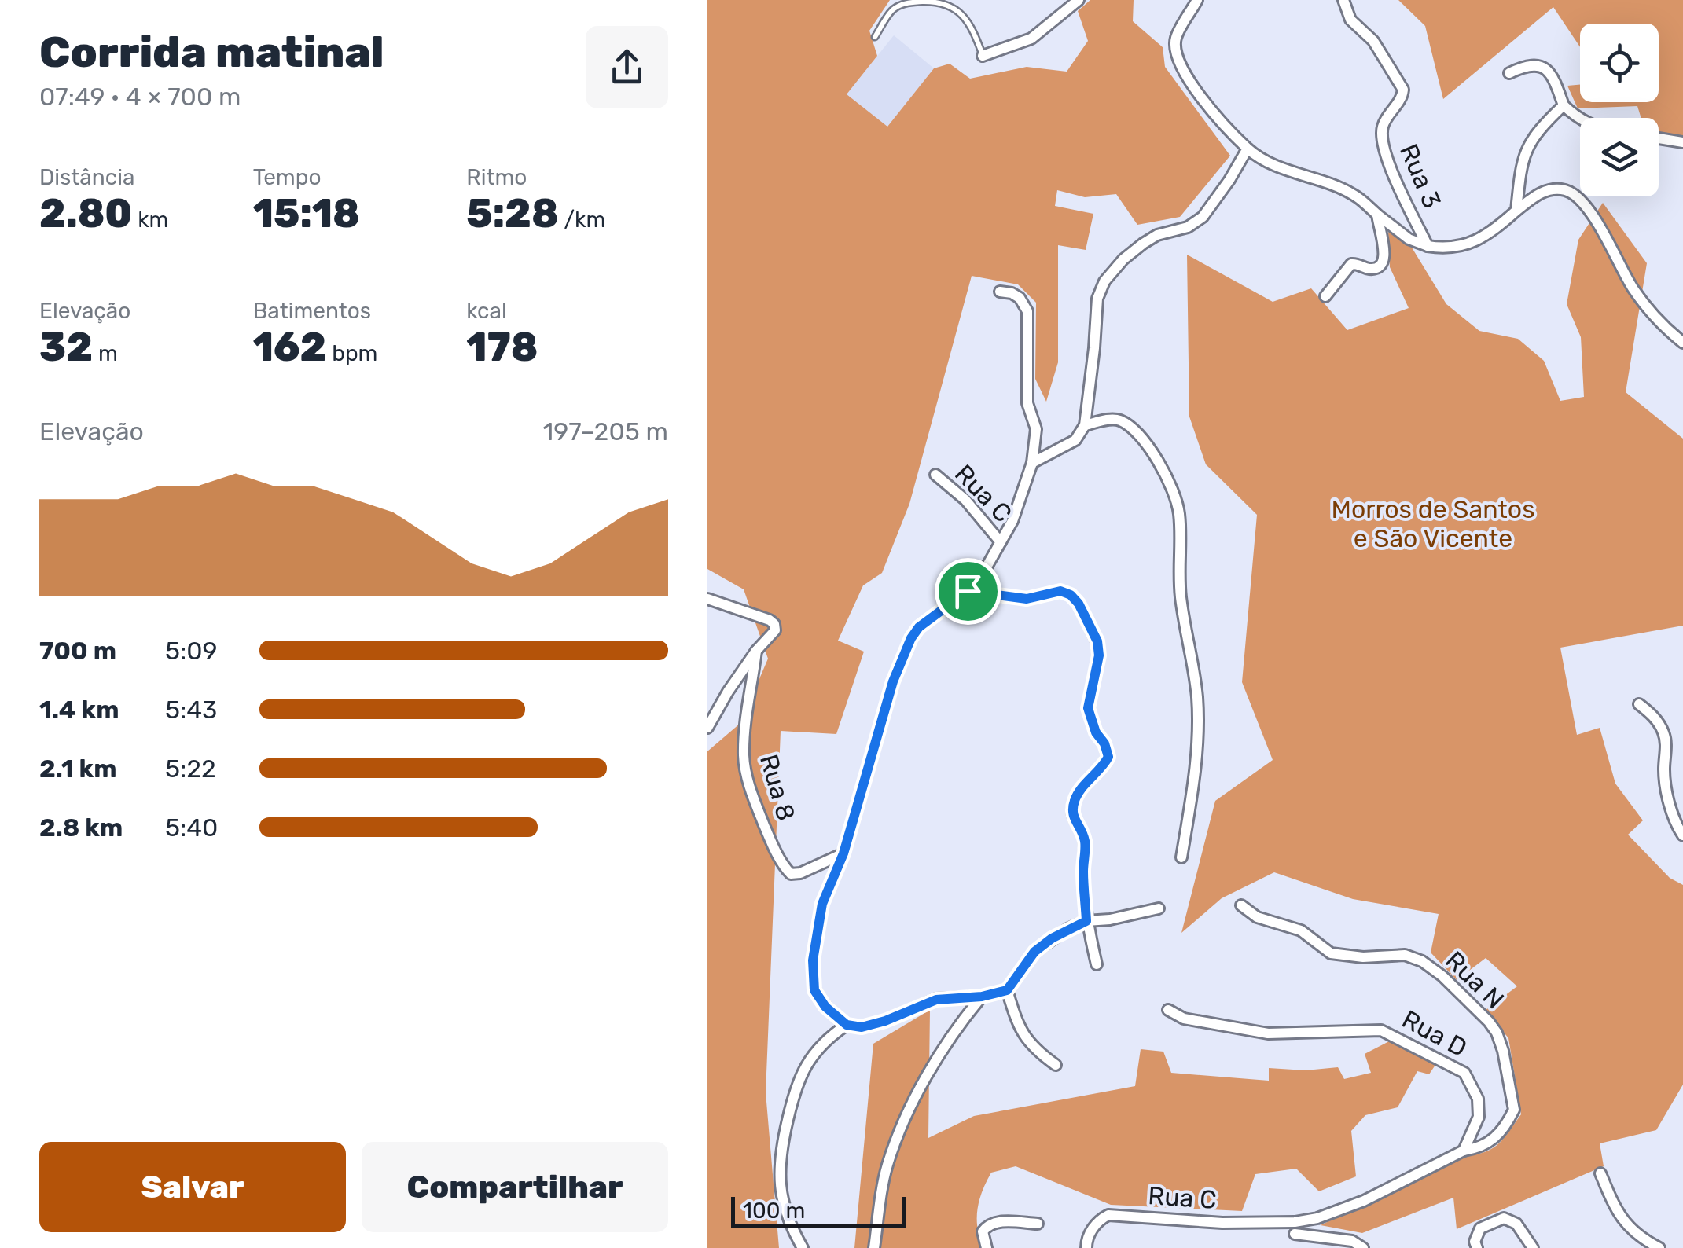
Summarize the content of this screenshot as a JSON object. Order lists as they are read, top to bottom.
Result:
{
  "streets": {
    "street": [
      "Rua 3",
      "Rua C",
      "Rua 8",
      "Rua N",
      "Rua D"
    ]
  },
  "crossings": [
    ["Rua N", "Rua D"]
  ],
  "parks": ["Morros de Santos e São Vicente"],
  "scale_bar": "100 m",
  "page": {
    "heading": ["Corrida matinal", "07:49 · 4 × 700 m"],
    "stats": [
      ["Distância", "2.80 km"],
      ["Tempo", "15:18"],
      ["Ritmo", "5:28 /km"],
      ["Elevação", "32 m"],
      ["Batimentos", "162 bpm"],
      ["kcal", "178"]
    ],
    "chart": ["Elevação", "197–205 m"],
    "list": [
      {
        "name": "700 m",
        "note": "5:09"
      },
      {
        "name": "1.4 km",
        "note": "5:43"
      },
      {
        "name": "2.1 km",
        "note": "5:22"
      },
      {
        "name": "2.8 km",
        "note": "5:40"
      }
    ],
    "buttons": ["Salvar", "Compartilhar"],
    "scale": "100 m"
  }
}
